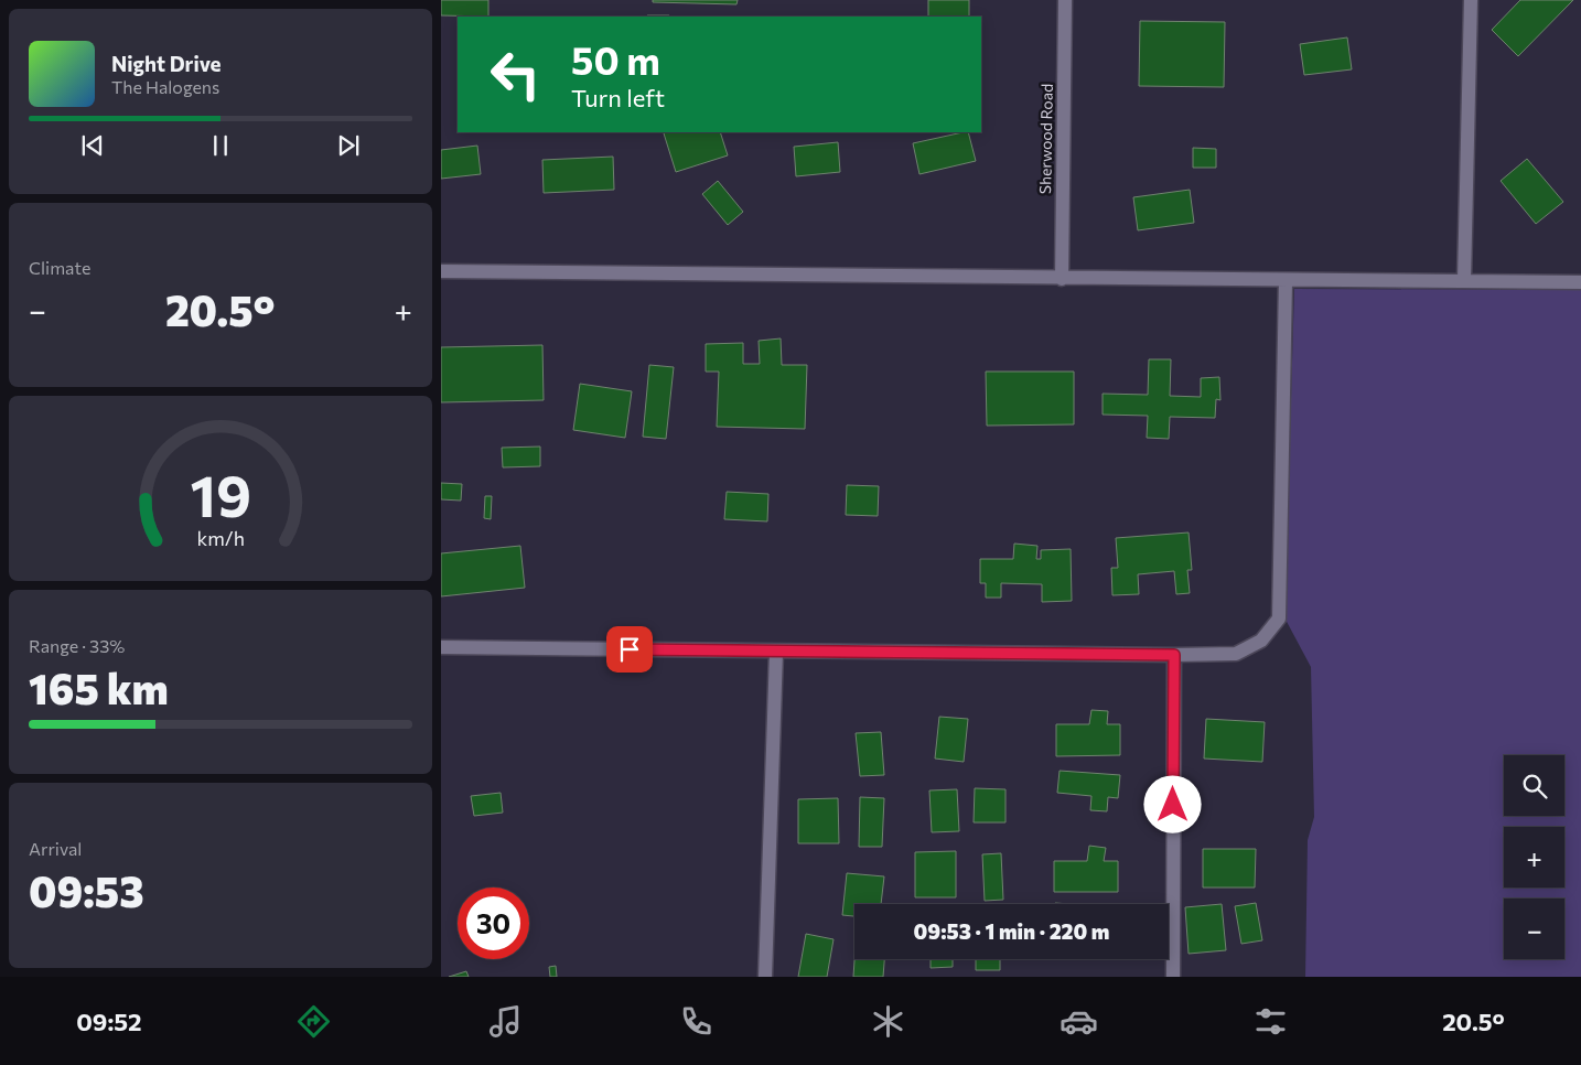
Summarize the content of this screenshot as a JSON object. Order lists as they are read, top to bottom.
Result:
{
  "streets": {
    "street": ["Sherwood Road"]
  },
  "page": {
    "turn": ["50 m", "Turn left"],
    "song": ["Night Drive", "The Halogens"],
    "tile": [
      "Climate",
      ["Range · 33%", "165 km"],
      ["Arrival", "09:53"]
    ],
    "heat": ["−", "20.5°", "+"],
    "map_buttons": ["+", "−"],
    "limit": "30",
    "trip": "09:53 · 1 min · 220 m",
    "tabs": ["09:52", "20.5°"],
    "gauge": ["19", "km/h"]
  }
}
